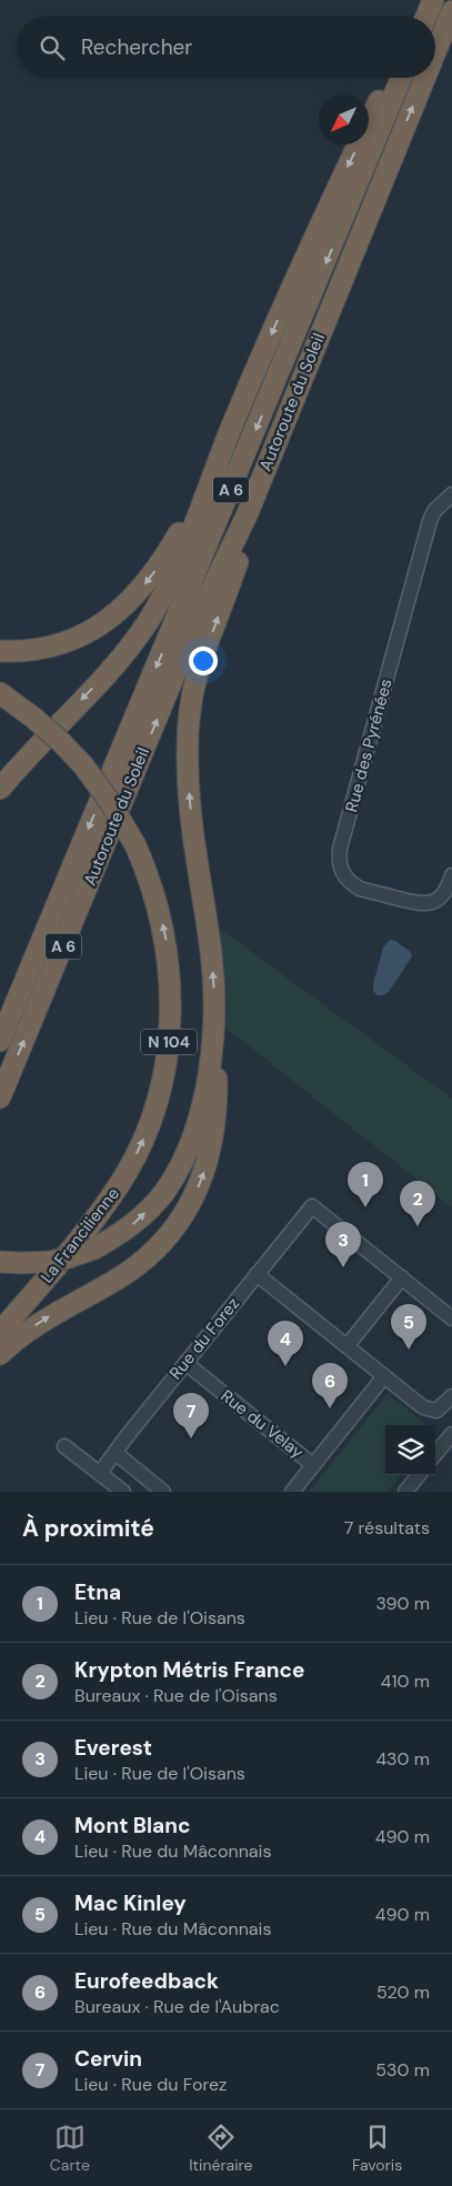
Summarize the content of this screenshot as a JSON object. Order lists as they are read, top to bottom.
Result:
{
  "streets": {
    "highway": [
      "Autoroute du Soleil",
      "A 6",
      "N 104",
      "La Francilienne"
    ],
    "street": ["Rue des Pyrénées", "Rue du Forez", "Rue du Velay"]
  },
  "crossings": [
    ["Rue du Forez", "Rue du Velay"]
  ],
  "north": "bottom left",
  "page": {
    "search": "Rechercher",
    "pins": [
      "1",
      "2",
      "3",
      "5",
      "4",
      "6",
      "7"
    ],
    "heading": ["À proximité", "7 résultats"],
    "list": [
      {
        "mark": "1",
        "name": "Etna",
        "note": "Lieu · Rue de l'Oisans",
        "value": "390 m"
      },
      {
        "mark": "2",
        "name": "Krypton Métris France",
        "note": "Bureaux · Rue de l'Oisans",
        "value": "410 m"
      },
      {
        "mark": "3",
        "name": "Everest",
        "note": "Lieu · Rue de l'Oisans",
        "value": "430 m"
      },
      {
        "mark": "4",
        "name": "Mont Blanc",
        "note": "Lieu · Rue du Mâconnais",
        "value": "490 m"
      },
      {
        "mark": "5",
        "name": "Mac Kinley",
        "note": "Lieu · Rue du Mâconnais",
        "value": "490 m"
      },
      {
        "mark": "6",
        "name": "Eurofeedback",
        "note": "Bureaux · Rue de l'Aubrac",
        "value": "520 m"
      },
      {
        "mark": "7",
        "name": "Cervin",
        "note": "Lieu · Rue du Forez",
        "value": "530 m"
      }
    ],
    "nav": ["Carte", "Itinéraire", "Favoris"]
  }
}
